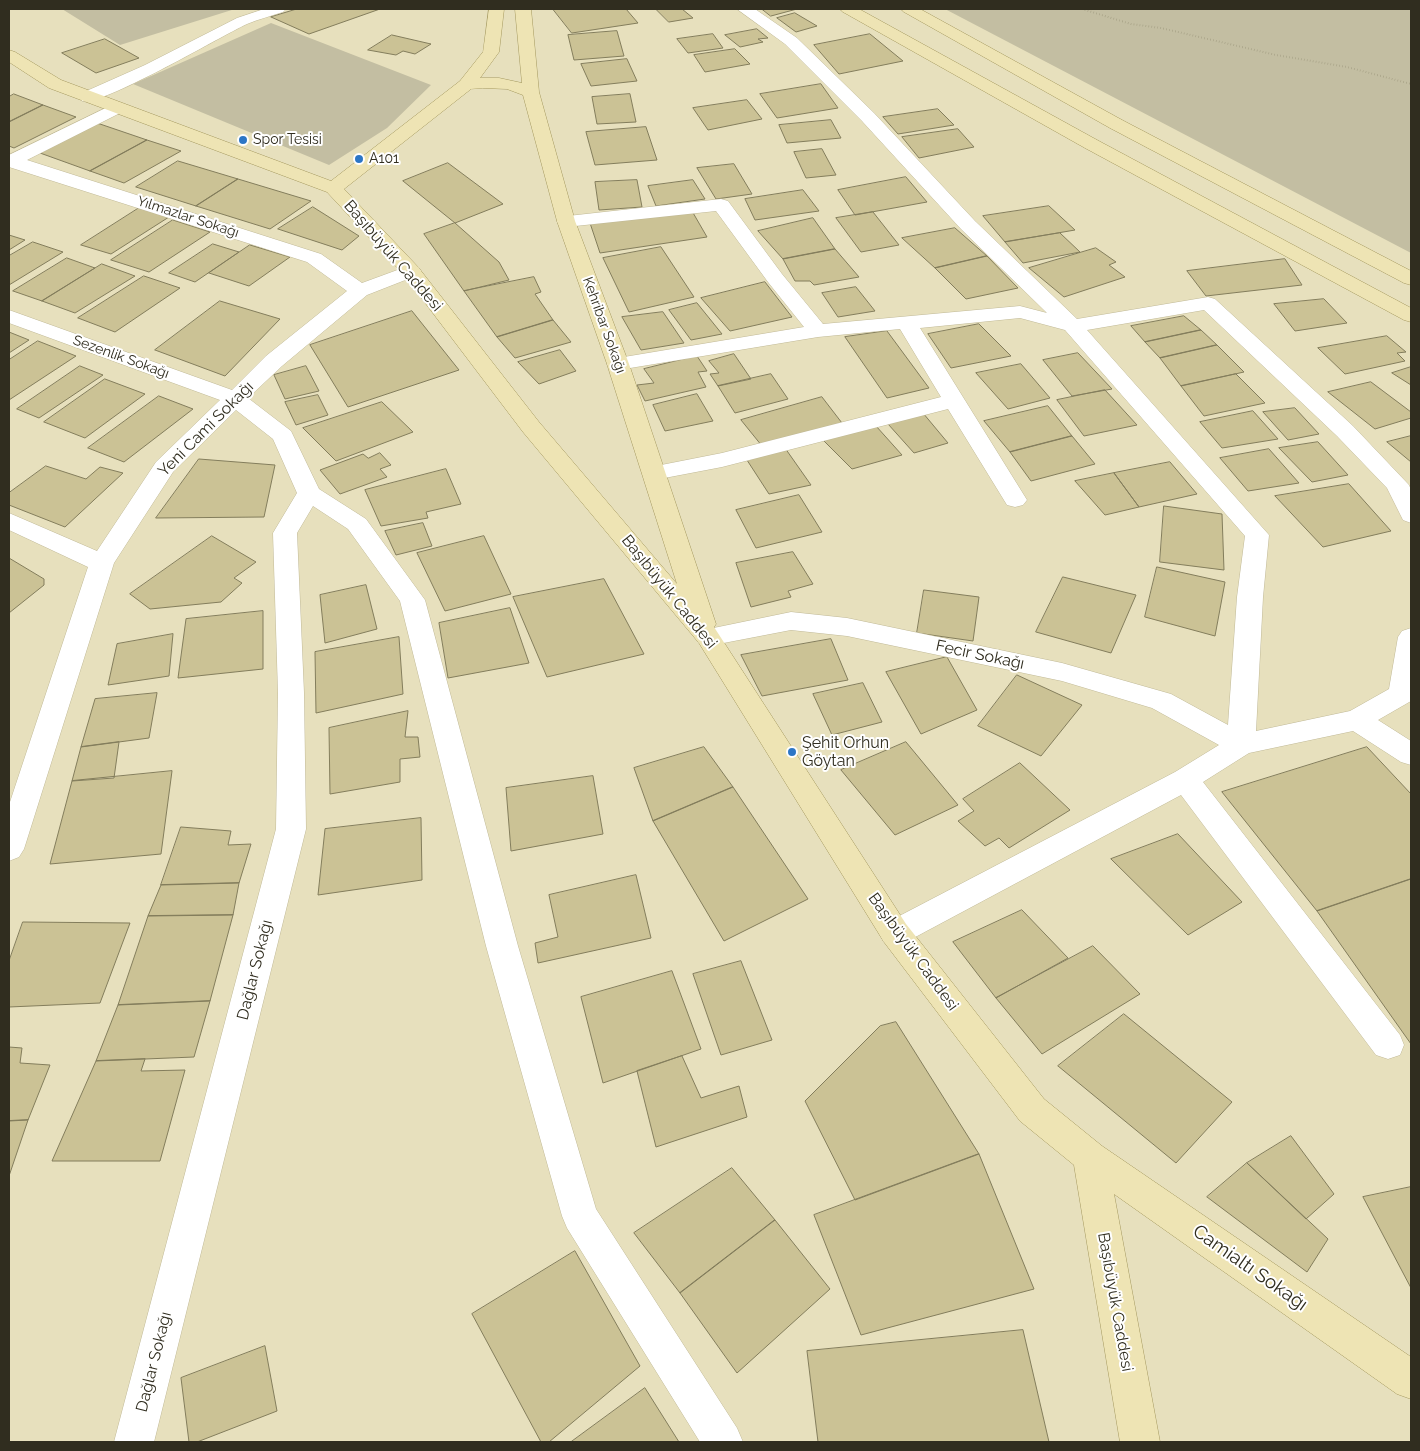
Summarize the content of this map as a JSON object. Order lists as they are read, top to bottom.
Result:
{
  "streets": {
    "main road": ["Başıbüyük Caddesi", "Kehribar Sokağı", "Camialtı Sokağı"],
    "street": [
      "Yılmazlar Sokağı",
      "Sezenlik Sokağı",
      "Yeni Cami Sokağı",
      "Fecir Sokağı",
      "Dağlar Sokağı"
    ]
  },
  "crossings": [
    ["Yılmazlar Sokağı", "Yeni Cami Sokağı"],
    ["Başıbüyük Caddesi", "Kehribar Sokağı"],
    ["Başıbüyük Caddesi", "Yeni Cami Sokağı"],
    ["Başıbüyük Caddesi", "Fecir Sokağı"],
    ["Başıbüyük Caddesi", "Camialtı Sokağı"],
    ["Kehribar Sokağı", "Fecir Sokağı"],
    ["Sezenlik Sokağı", "Yeni Cami Sokağı"],
    ["Sezenlik Sokağı", "Dağlar Sokağı"]
  ],
  "places": ["Spor Tesisi", "A101", "Şehit Orhun Göytan"]
}
